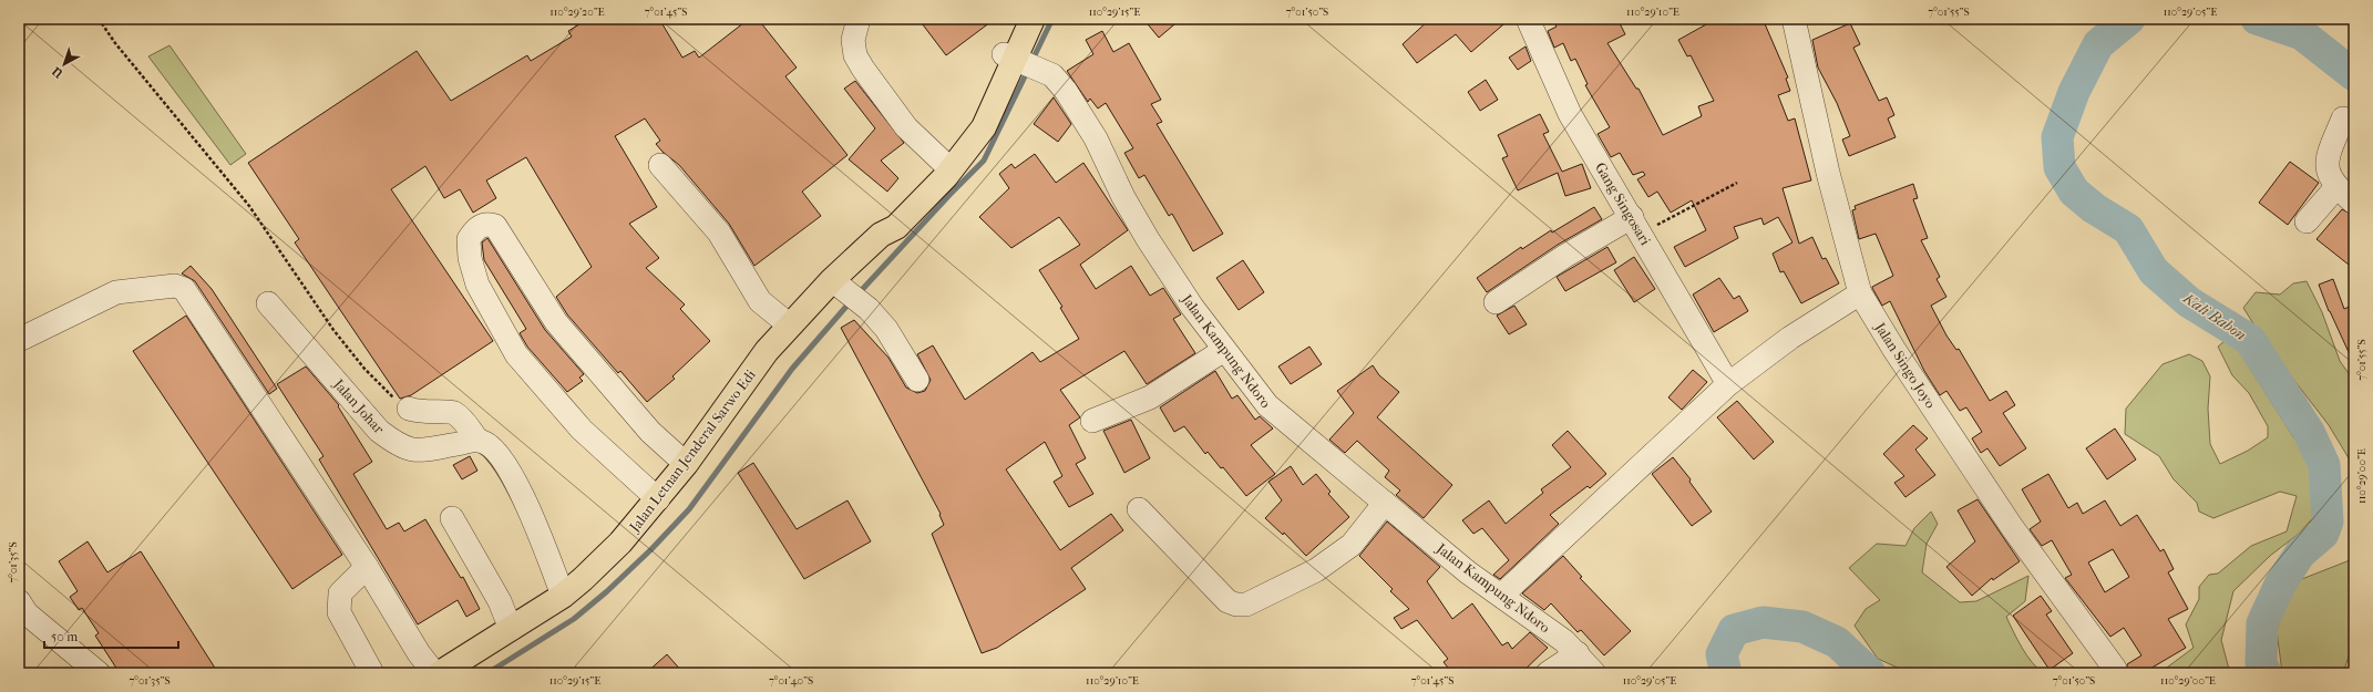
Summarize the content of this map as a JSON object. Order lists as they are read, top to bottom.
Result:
{
  "streets": {
    "main road": ["Jalan Letnan Jenderal Sarwo Edi"],
    "street": [
      "Gang Singosari",
      "Jalan Kampung Ndoro",
      "Jalan Singo Joyo",
      "Jalan Johar"
    ]
  },
  "crossings": [
    ["Jalan Kampung Ndoro", "Jalan Letnan Jenderal Sarwo Edi"]
  ],
  "water": ["Kali Babon"],
  "scale_bar": "50 m",
  "north": "bottom left",
  "coordinates": [
    "110°29'20\"E",
    "7°01'45\"S",
    "110°29'15\"E",
    "7°01'50\"S",
    "110°29'10\"E",
    "7°01'55\"S",
    "110°29'05\"E",
    "110°29'00\"E",
    "7°01'35\"S",
    "7°01'40\"S"
  ]
}
